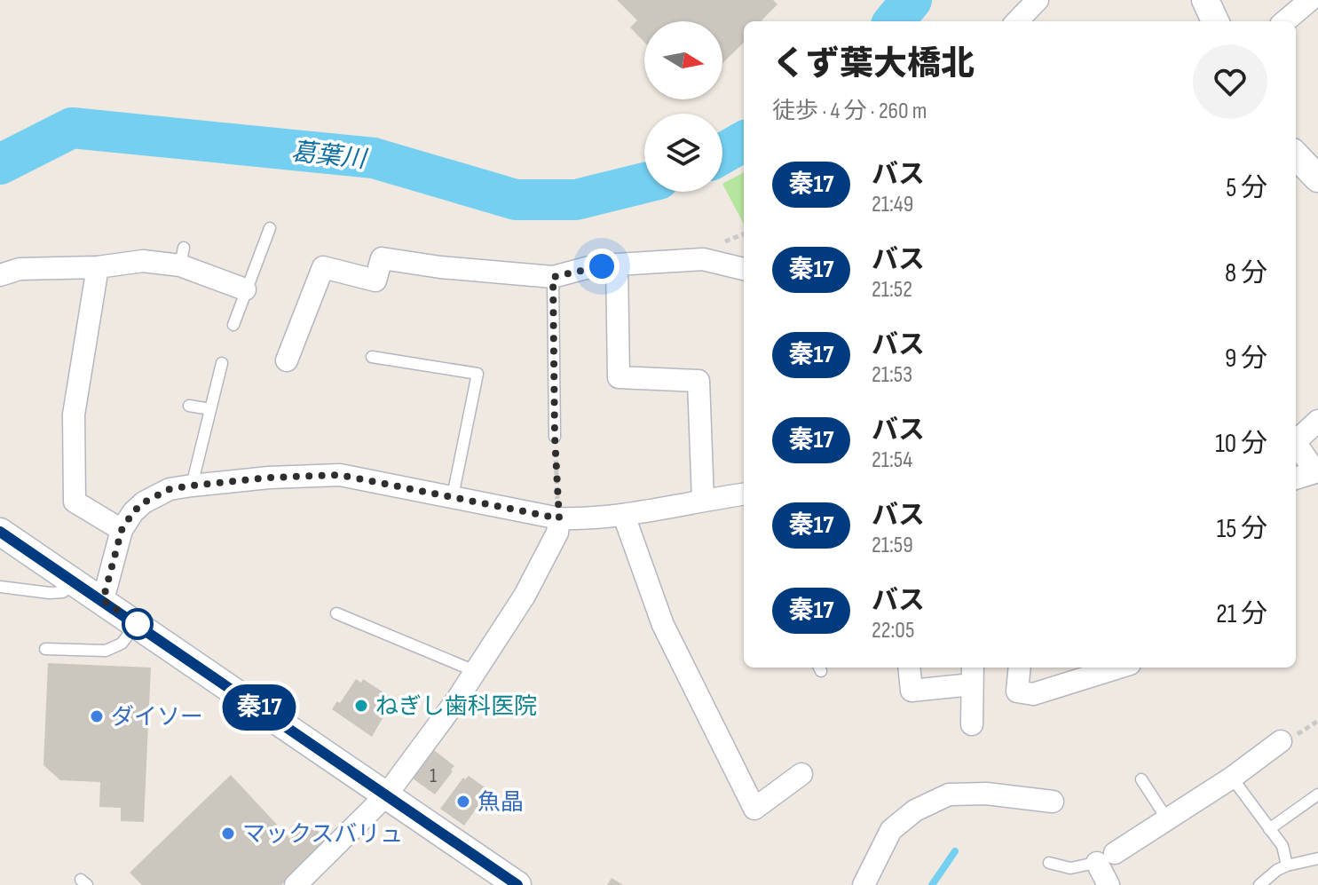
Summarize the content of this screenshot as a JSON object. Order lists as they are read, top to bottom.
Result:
{
  "water": ["葛葉川"],
  "places": [
    "ねぎし歯科医院",
    "ダイソー",
    "魚晶",
    "マックスバリュ"
  ],
  "lines": ["bus line 秦17"],
  "house_numbers": ["1"],
  "north": "right",
  "page": {
    "on_map": "秦17",
    "heading": ["くず葉大橋北", "徒歩 · 4 分 · 260 m"],
    "list": [
      {
        "mark": "秦17",
        "name": "バス",
        "note": "21:49",
        "value": "5 分"
      },
      {
        "mark": "秦17",
        "name": "バス",
        "note": "21:52",
        "value": "8 分"
      },
      {
        "mark": "秦17",
        "name": "バス",
        "note": "21:53",
        "value": "9 分"
      },
      {
        "mark": "秦17",
        "name": "バス",
        "note": "21:54",
        "value": "10 分"
      },
      {
        "mark": "秦17",
        "name": "バス",
        "note": "21:59",
        "value": "15 分"
      },
      {
        "mark": "秦17",
        "name": "バス",
        "note": "22:05",
        "value": "21 分"
      }
    ]
  }
}
